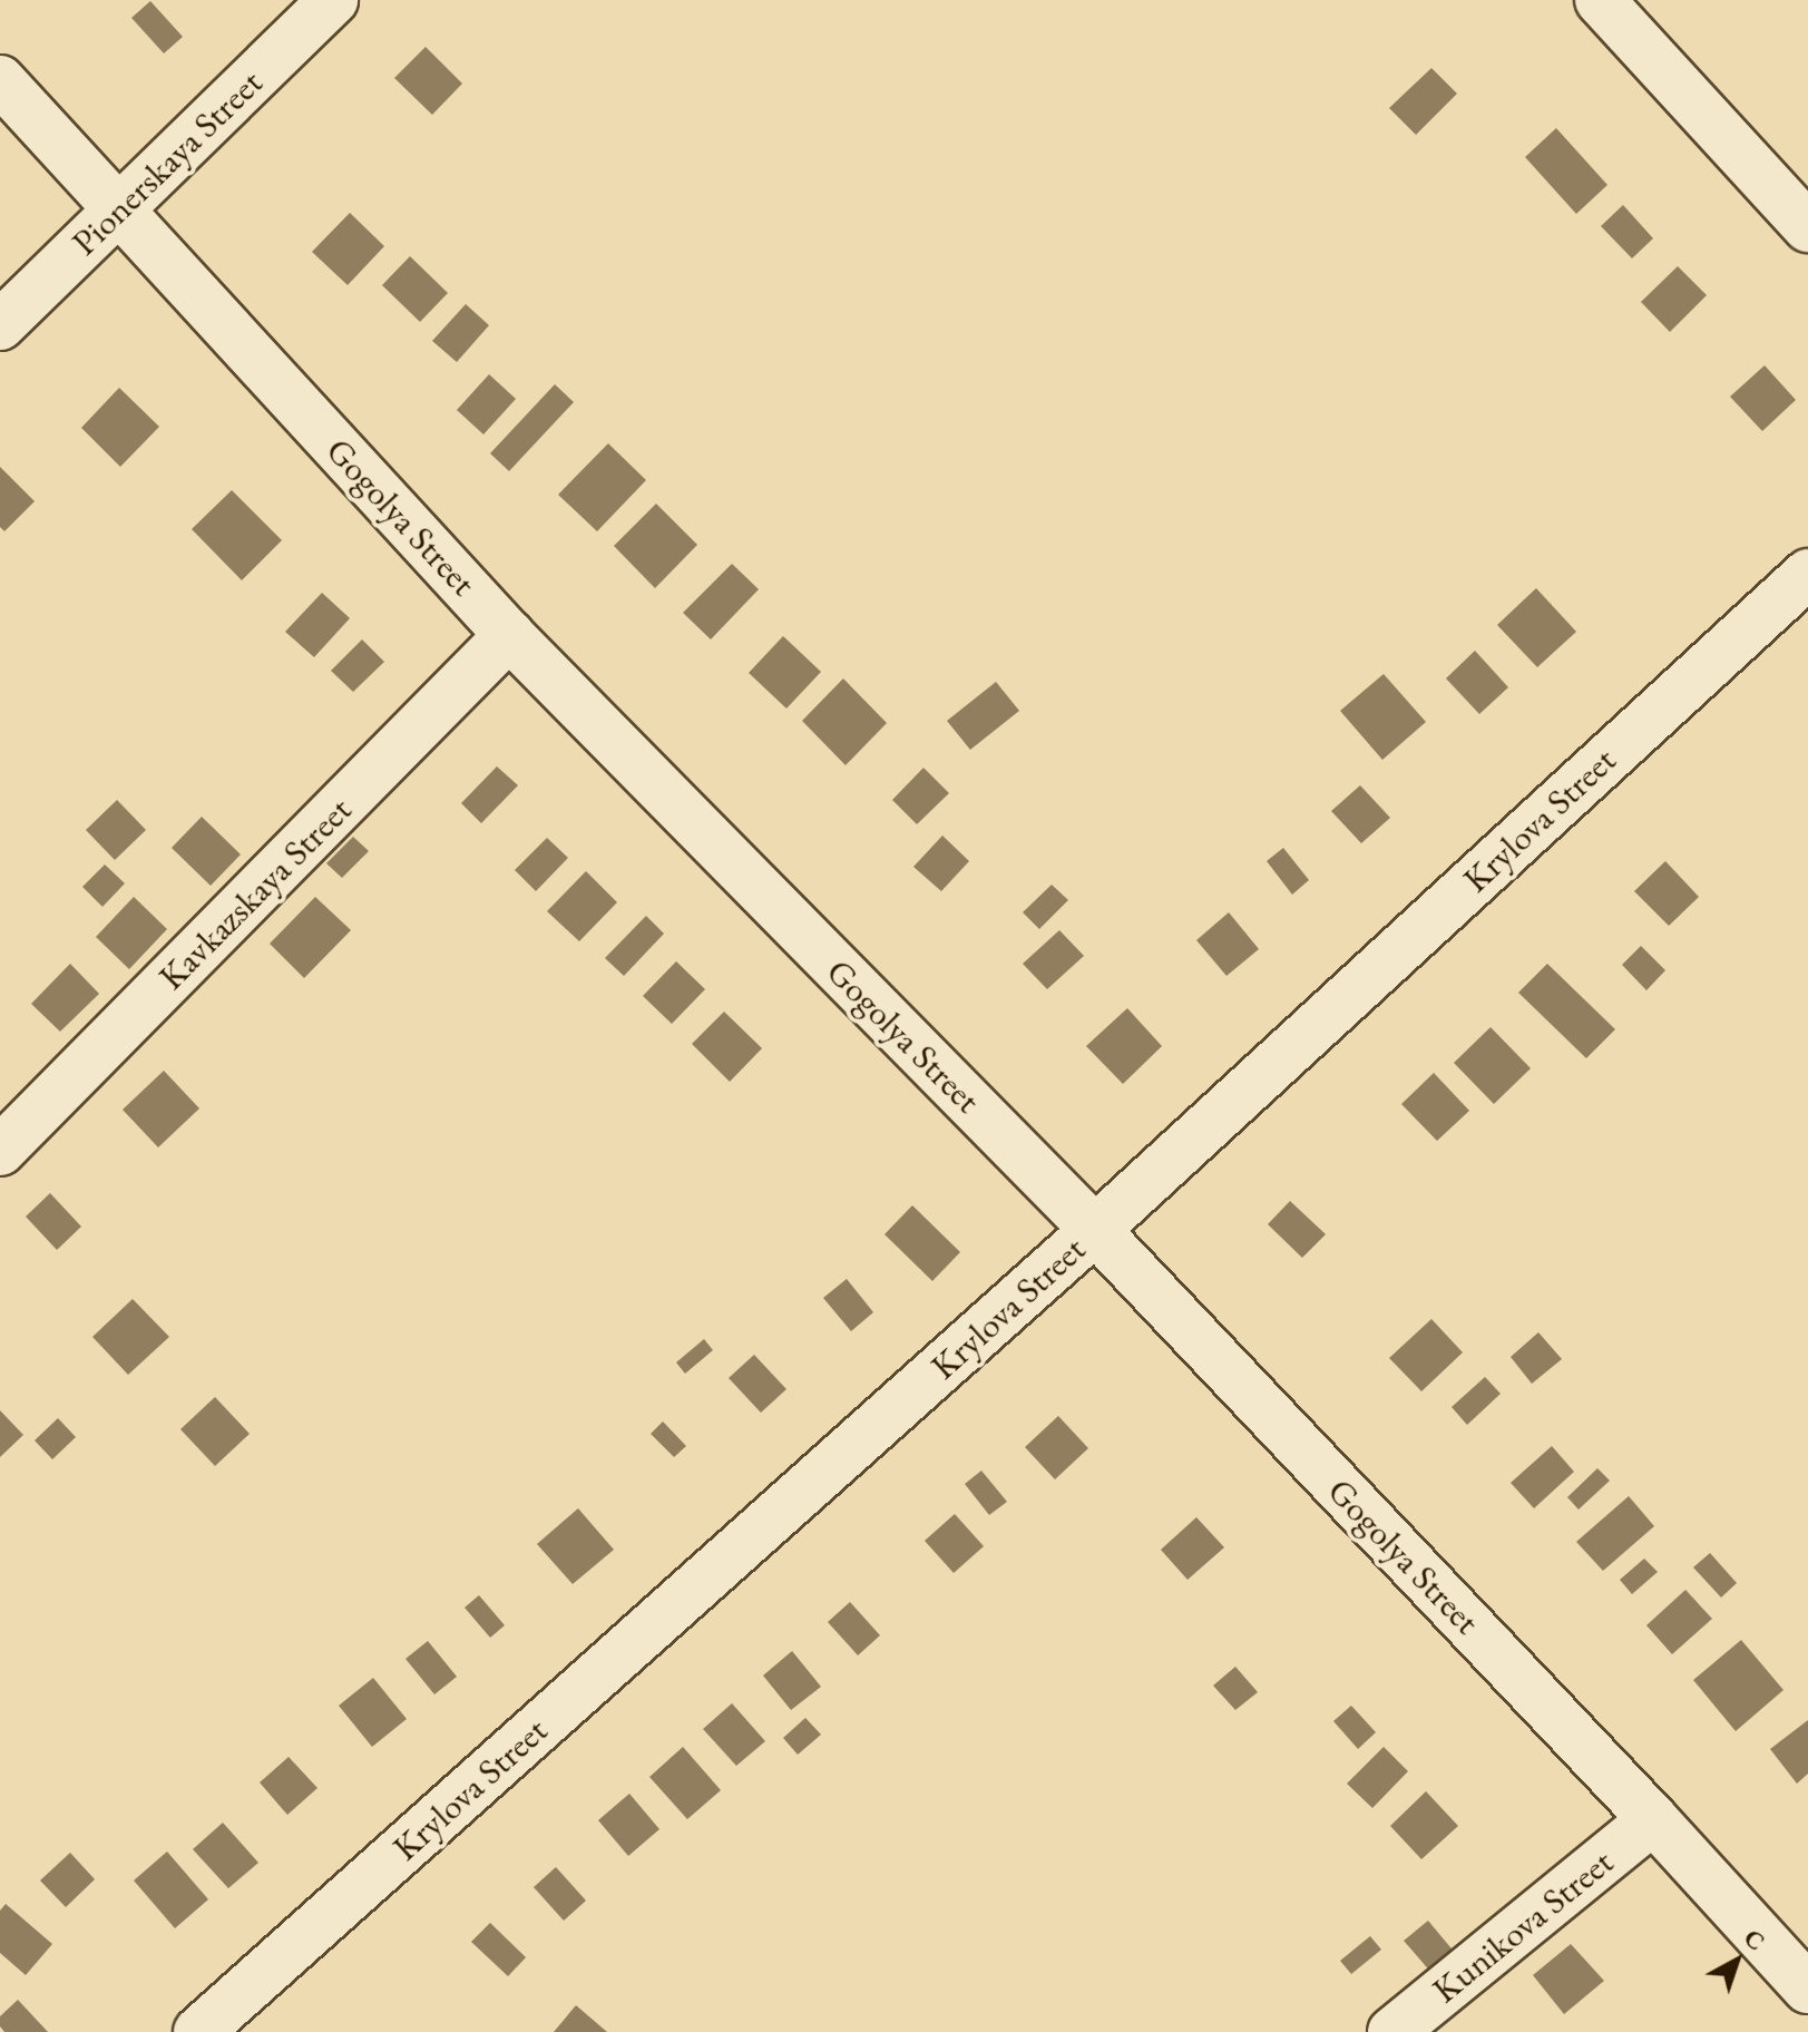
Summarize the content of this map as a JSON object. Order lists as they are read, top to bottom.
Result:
{
  "streets": {
    "street": [
      "Pionerskaya Street",
      "Gogolya Street",
      "Krylova Street",
      "Kavkazskaya Street",
      "Kunikova Street"
    ]
  },
  "crossings": [
    ["Pionerskaya Street", "Gogolya Street"],
    ["Gogolya Street", "Krylova Street"],
    ["Gogolya Street", "Kavkazskaya Street"],
    ["Gogolya Street", "Kunikova Street"]
  ],
  "north": "top right"
}
